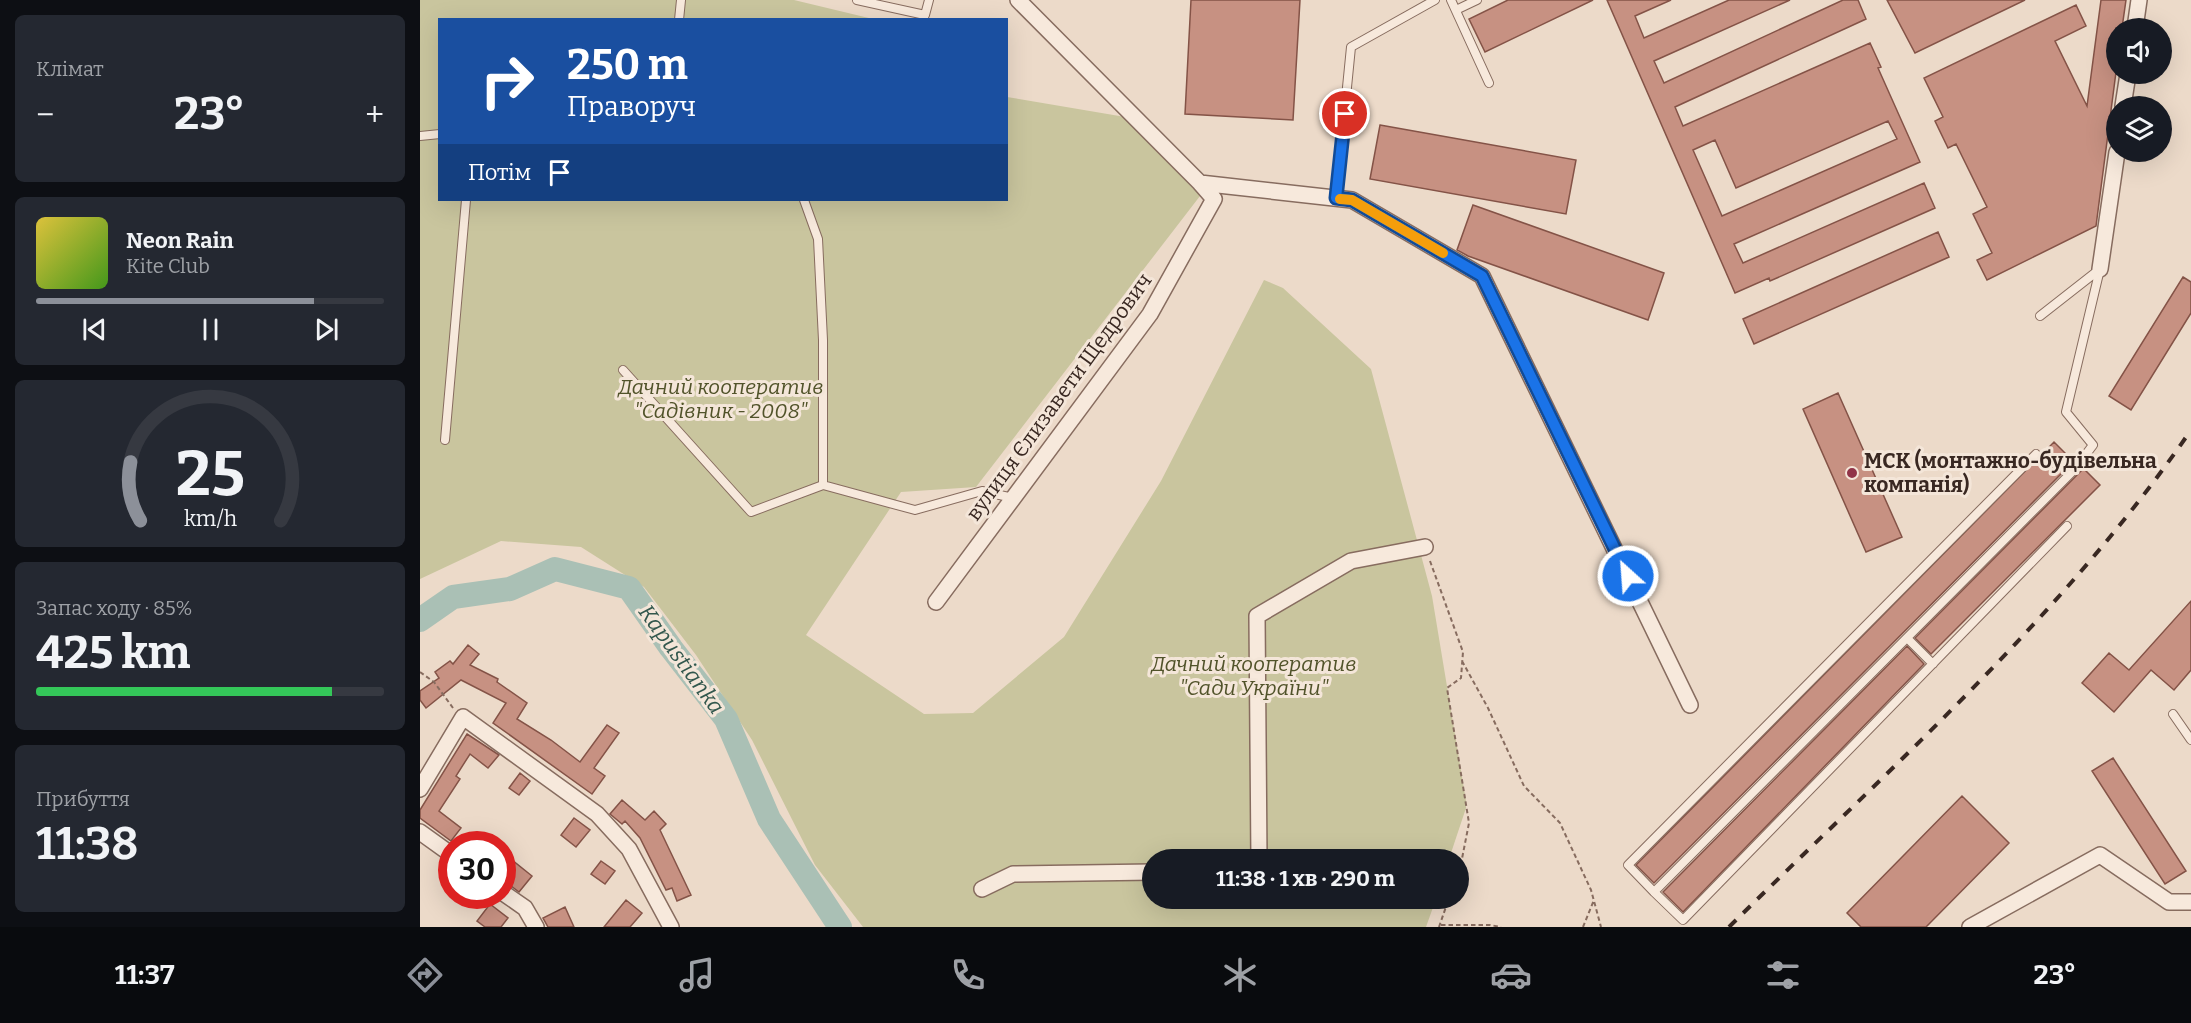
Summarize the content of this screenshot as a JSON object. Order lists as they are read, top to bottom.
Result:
{
  "streets": {
    "street": ["вулиця Єлизавети Щедрович"]
  },
  "water": ["Kapustianka"],
  "parks": ["Дачний кооператив \"Садівник - 2008\"", "Дачний кооператив \"Сади України\""],
  "places": ["МСК (монтажно-будівельна компанія)"],
  "page": {
    "tile": [
      "Клімат",
      ["Запас ходу · 85%", "425 km"],
      ["Прибуття", "11:38"]
    ],
    "turn": ["250 m", "Праворуч"],
    "heat": ["−", "23°", "+"],
    "then": "Потім",
    "song": ["Neon Rain", "Kite Club"],
    "limit": "30",
    "trip": "11:38 · 1 хв · 290 m",
    "tabs": ["11:37", "23°"],
    "gauge": ["25", "km/h"]
  }
}
